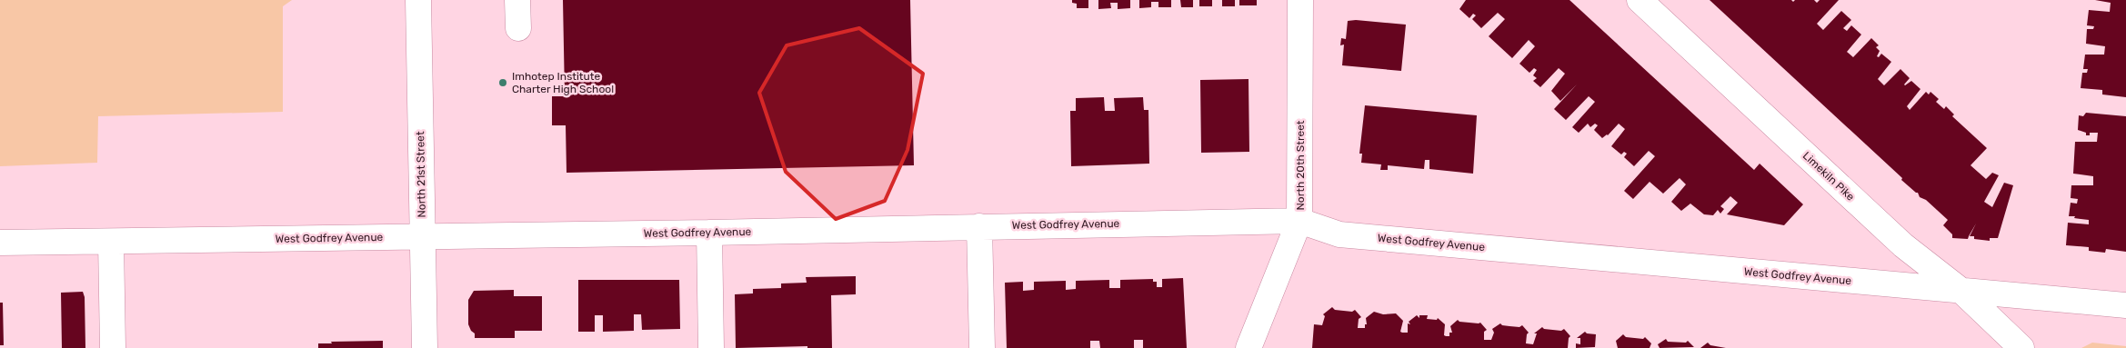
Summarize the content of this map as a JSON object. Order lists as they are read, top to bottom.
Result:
{
  "streets": {
    "street": [
      "North 20th Street",
      "North 21st Street",
      "Limekiln Pike",
      "West Godfrey Avenue"
    ]
  },
  "crossings": [
    ["North 20th Street", "West Godfrey Avenue"],
    ["North 21st Street", "West Godfrey Avenue"],
    ["Limekiln Pike", "West Godfrey Avenue"]
  ],
  "places": ["Imhotep Institute Charter High School"]
}
